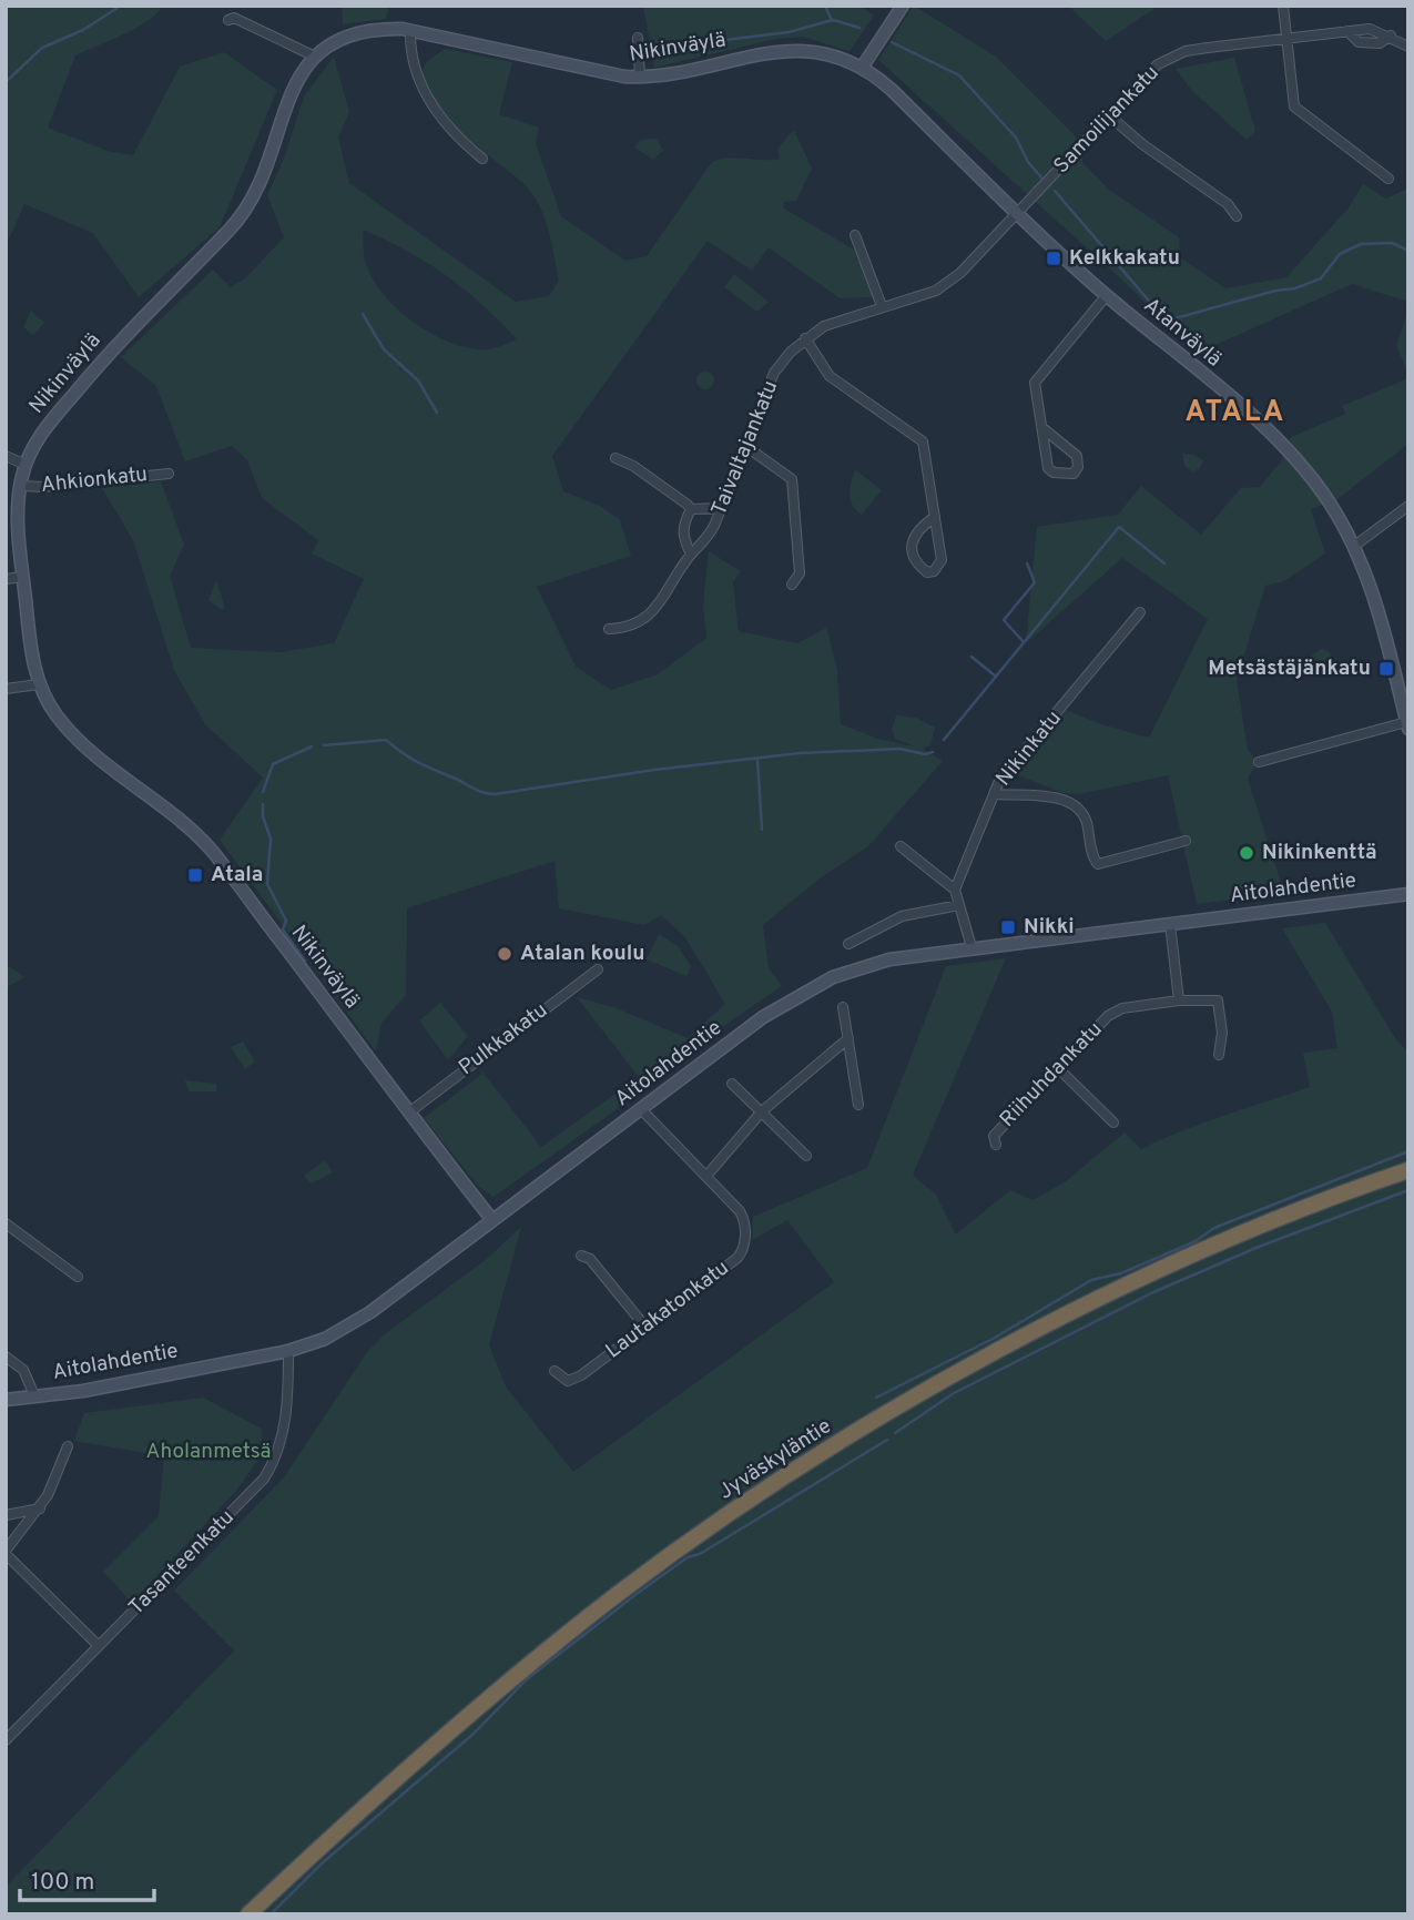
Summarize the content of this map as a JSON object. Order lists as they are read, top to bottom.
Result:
{
  "streets": {
    "highway": ["Jyväskyläntie"],
    "street": [
      "Nikinväylä",
      "Samoilijankatu",
      "Atanväylä",
      "Taivaltajankatu",
      "Ahkionkatu",
      "Nikinkatu",
      "Aitolahdentie",
      "Pulkkakatu",
      "Riihuhdankatu",
      "Lautakatonkatu",
      "Tasanteenkatu"
    ]
  },
  "crossings": [
    ["Nikinväylä", "Atanväylä"],
    ["Nikinväylä", "Ahkionkatu"],
    ["Nikinväylä", "Aitolahdentie"],
    ["Nikinväylä", "Pulkkakatu"],
    ["Samoilijankatu", "Atanväylä"],
    ["Samoilijankatu", "Taivaltajankatu"],
    ["Atanväylä", "Taivaltajankatu"],
    ["Aitolahdentie", "Lautakatonkatu"],
    ["Aitolahdentie", "Tasanteenkatu"]
  ],
  "districts": ["ATALA"],
  "parks": ["Aholanmetsä"],
  "places": {
    "transit": [
      "Kelkkakatu",
      "Metsästäjänkatu",
      "Atala",
      "Nikki"
    ],
    "other": ["Nikinkenttä", "Atalan koulu"]
  },
  "scale_bar": "100 m"
}
